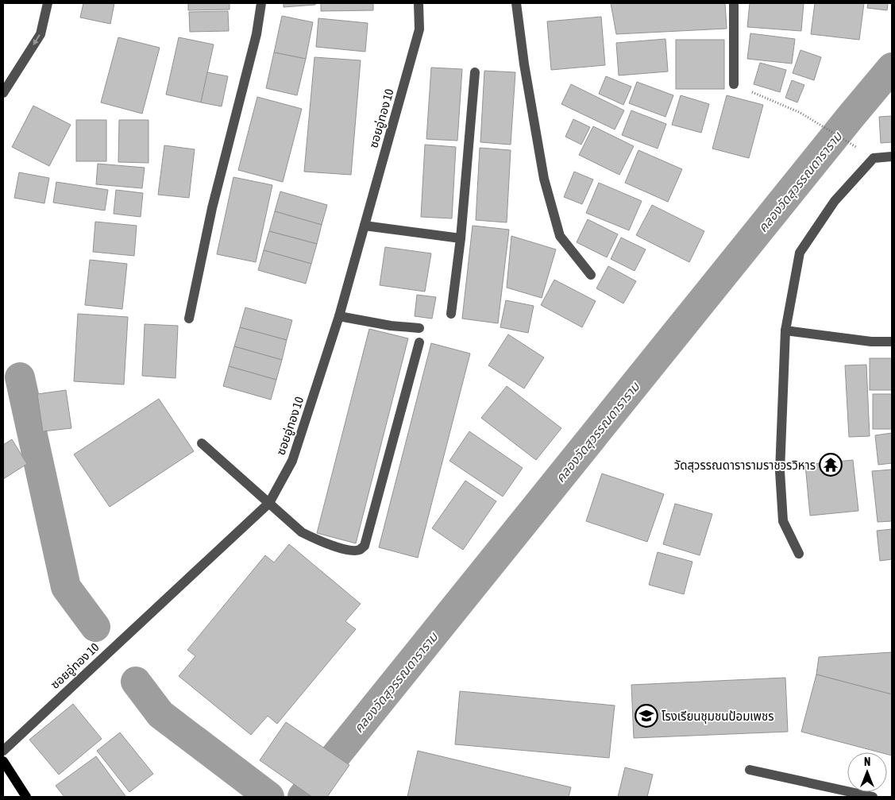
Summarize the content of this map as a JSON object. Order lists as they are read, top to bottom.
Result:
{
  "streets": {
    "street": ["ซอยอู่ทอง 10"]
  },
  "water": ["คลองวัดสุวรรณดาราราม"],
  "places": {
    "temple": ["วัดสุวรรณดารารามราชวรวิหาร"],
    "school or university": ["โรงเรียนชุมชนป้อมเพชร"]
  },
  "north": "top"
}
